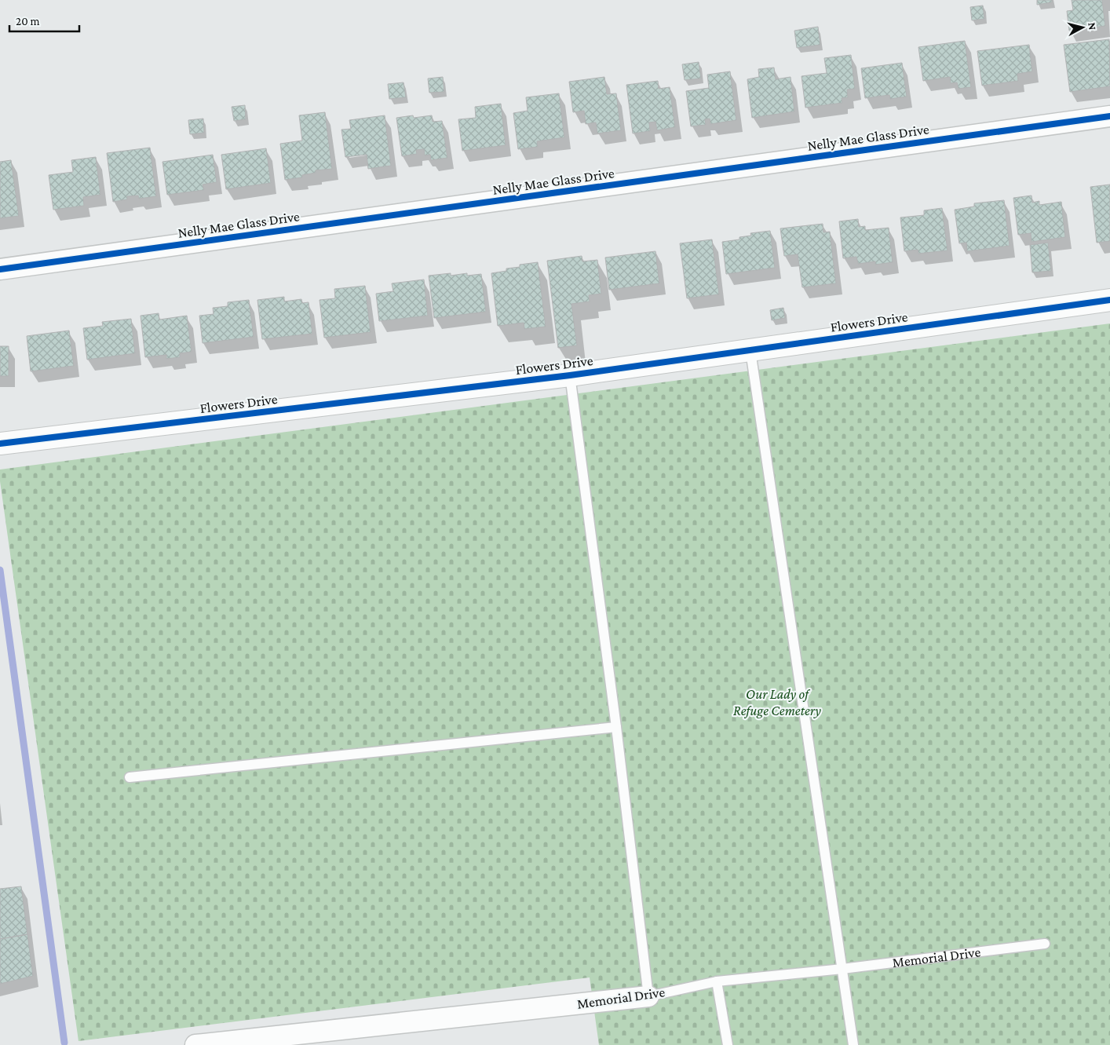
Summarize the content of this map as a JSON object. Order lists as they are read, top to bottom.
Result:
{
  "streets": {
    "street": ["Nelly Mae Glass Drive", "Flowers Drive", "Memorial Drive"]
  },
  "parks": ["Our Lady of Refuge Cemetery"],
  "scale_bar": "20 m",
  "north": "right"
}
